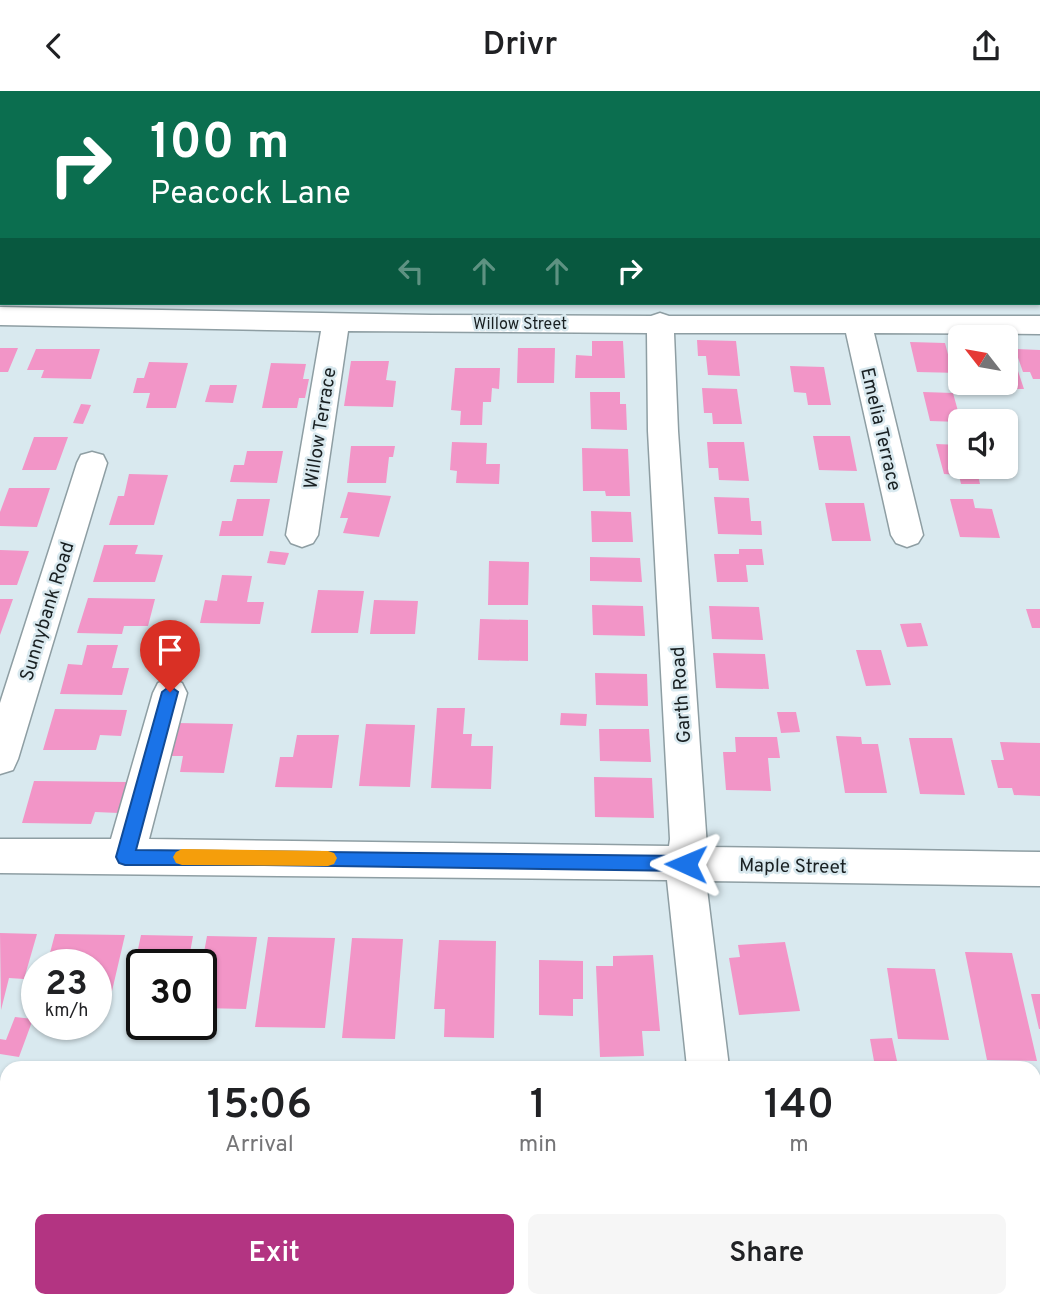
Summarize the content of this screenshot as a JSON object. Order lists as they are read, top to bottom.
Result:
{
  "streets": {
    "street": [
      "Willow Street",
      "Willow Terrace",
      "Emelia Terrace",
      "Sunnybank Road",
      "Garth Road",
      "Maple Street"
    ]
  },
  "crossings": [
    ["Willow Street", "Willow Terrace"],
    ["Willow Street", "Emelia Terrace"],
    ["Willow Street", "Garth Road"],
    ["Garth Road", "Maple Street"]
  ],
  "north": "top left",
  "page": {
    "header": "Drivr",
    "turn": ["100 m", "Peacock Lane"],
    "speed": "23 km/h",
    "limit": "30",
    "eta": [
      "15:06",
      "Arrival",
      "1",
      "min",
      "140",
      "m"
    ],
    "buttons": ["Exit", "Share"]
  }
}
